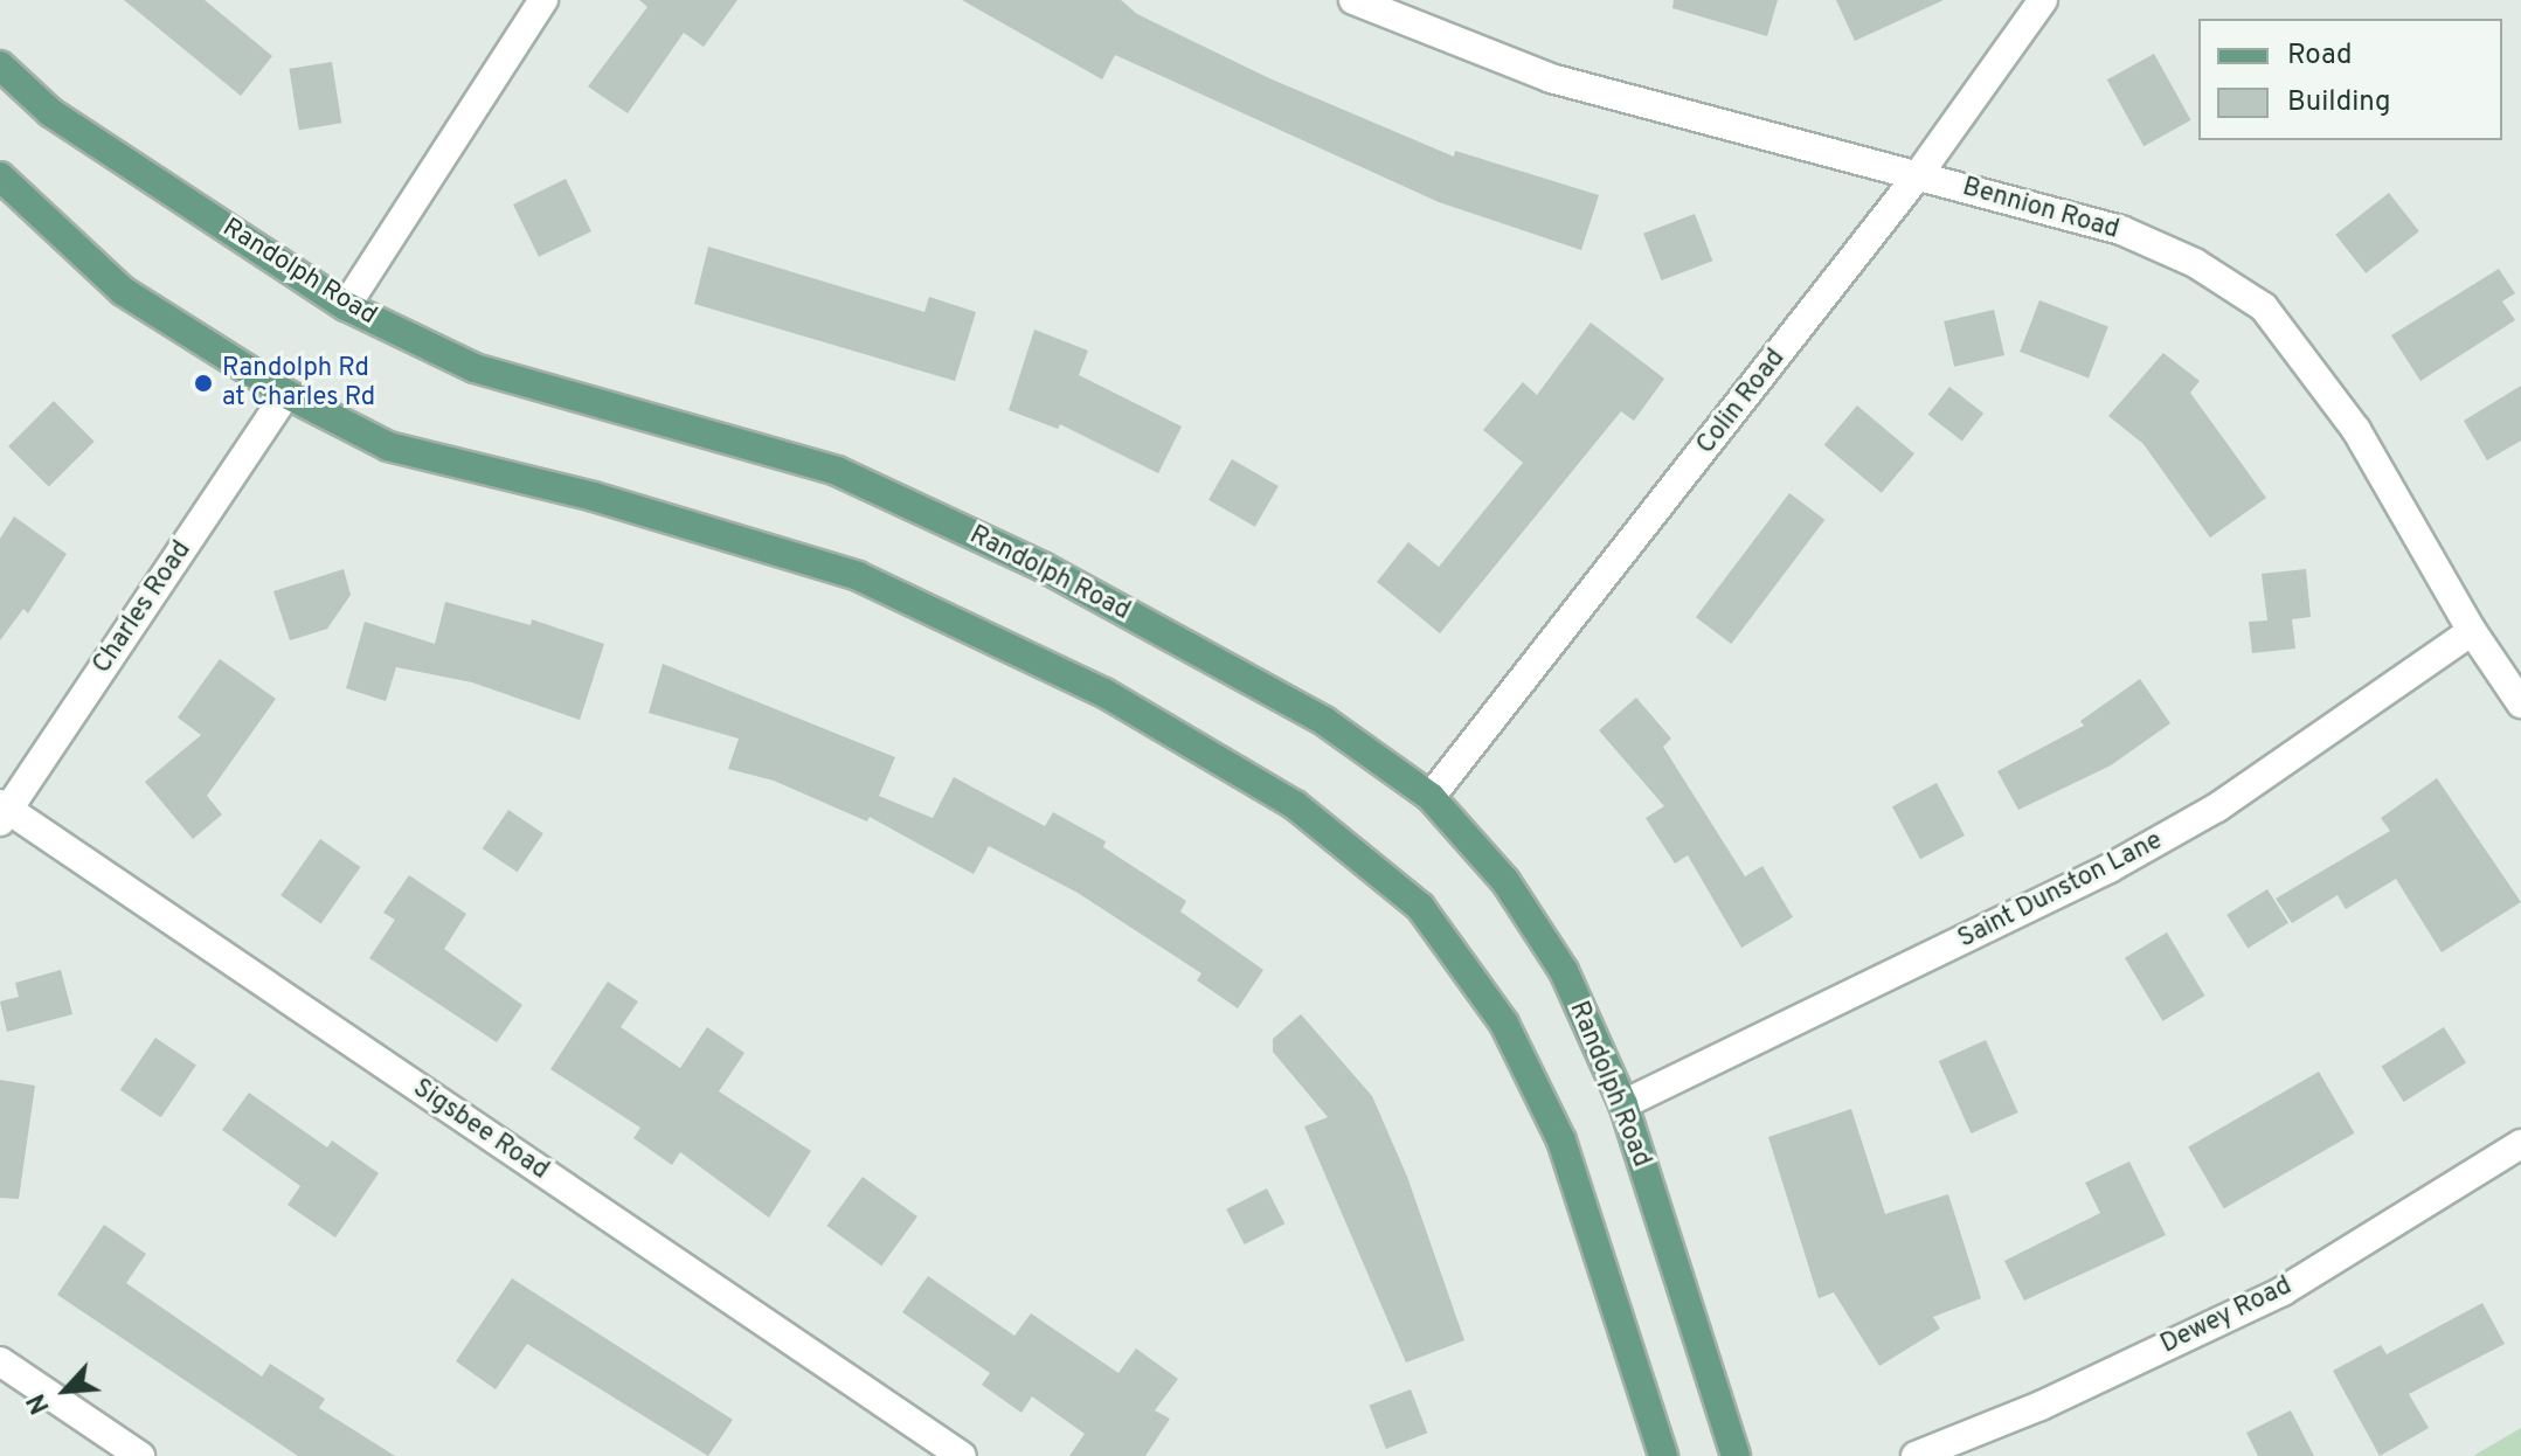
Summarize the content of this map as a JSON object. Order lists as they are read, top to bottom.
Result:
{
  "streets": {
    "main road": ["Randolph Road"],
    "street": [
      "Bennion Road",
      "Colin Road",
      "Charles Road",
      "Saint Dunston Lane",
      "Sigsbee Road",
      "Dewey Road"
    ]
  },
  "crossings": [
    ["Bennion Road", "Colin Road"],
    ["Bennion Road", "Saint Dunston Lane"],
    ["Randolph Road", "Colin Road"],
    ["Randolph Road", "Saint Dunston Lane"],
    ["Charles Road", "Sigsbee Road"]
  ],
  "places": ["Randolph Rd at Charles Rd"],
  "legend": ["Road", "Building"],
  "north": "bottom left"
}
